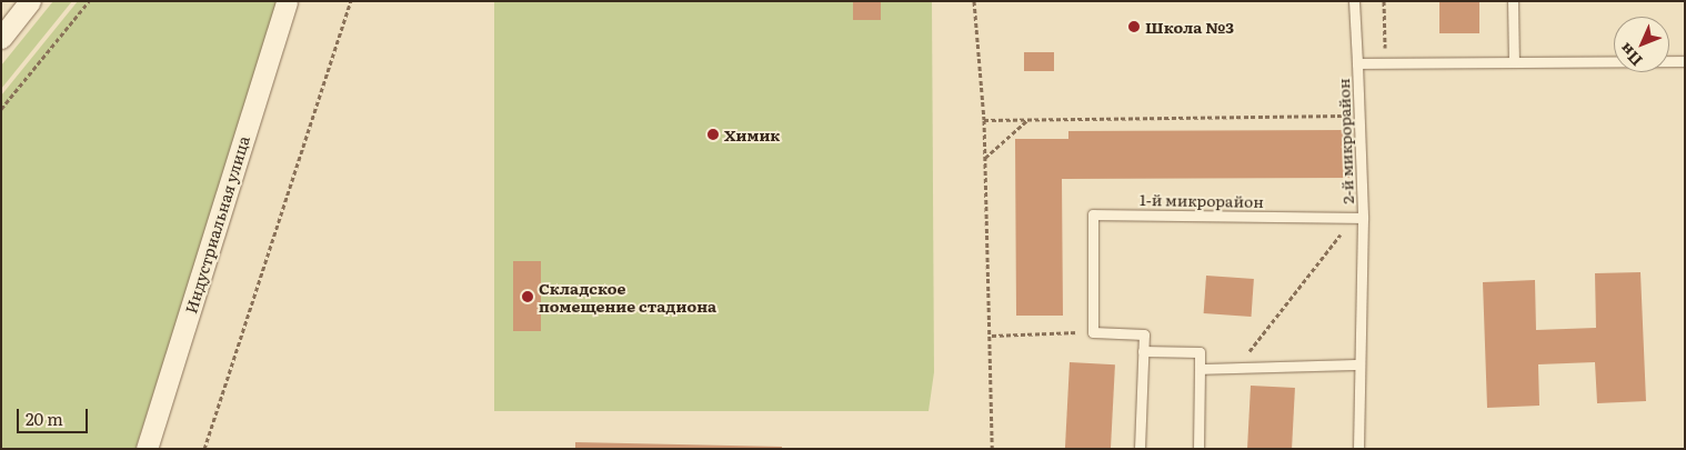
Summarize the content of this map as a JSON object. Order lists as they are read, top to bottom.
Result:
{
  "streets": {
    "street": ["Индустриальная улица"],
    "lane": ["2-й микрорайон", "1-й микрорайон"]
  },
  "crossings": [
    ["2-й микрорайон", "1-й микрорайон"]
  ],
  "places": ["Школа №3", "Химик", "Складское помещение стадиона"],
  "scale_bar": "20 m",
  "north": "bottom left"
}
